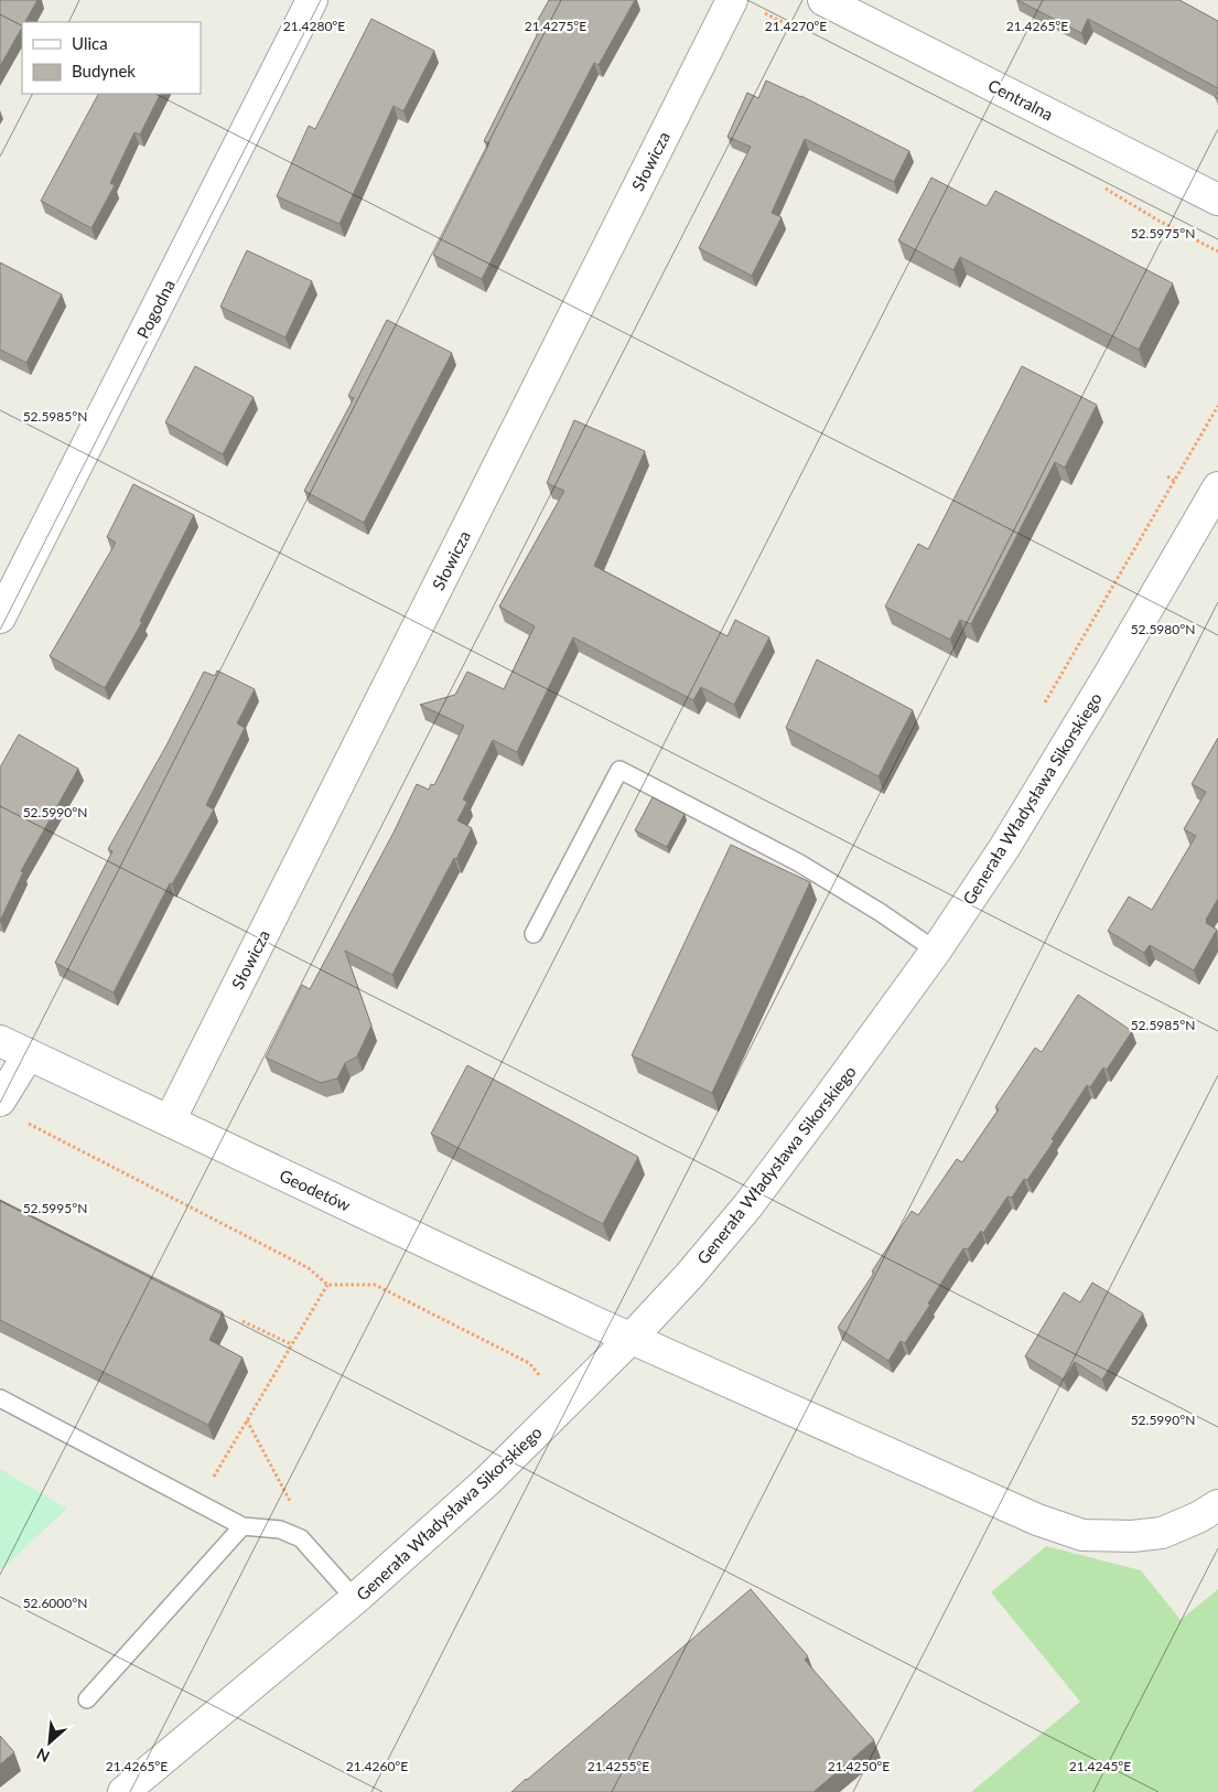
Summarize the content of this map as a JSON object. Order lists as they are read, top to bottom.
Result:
{
  "streets": {
    "street": [
      "Centralna",
      "Słowicza",
      "Pogodna",
      "Generała Władysława Sikorskiego",
      "Geodetów"
    ]
  },
  "crossings": [
    ["Słowicza", "Geodetów"],
    ["Generała Władysława Sikorskiego", "Geodetów"]
  ],
  "legend": ["Ulica", "Budynek"],
  "north": "bottom left",
  "coordinates": [
    "21.4280°E",
    "21.4275°E",
    "21.4270°E",
    "21.4265°E",
    "52.5975°N",
    "52.5985°N",
    "52.5980°N",
    "52.5990°N",
    "52.5995°N",
    "52.6000°N",
    "21.4260°E",
    "21.4255°E",
    "21.4250°E",
    "21.4245°E"
  ]
}
